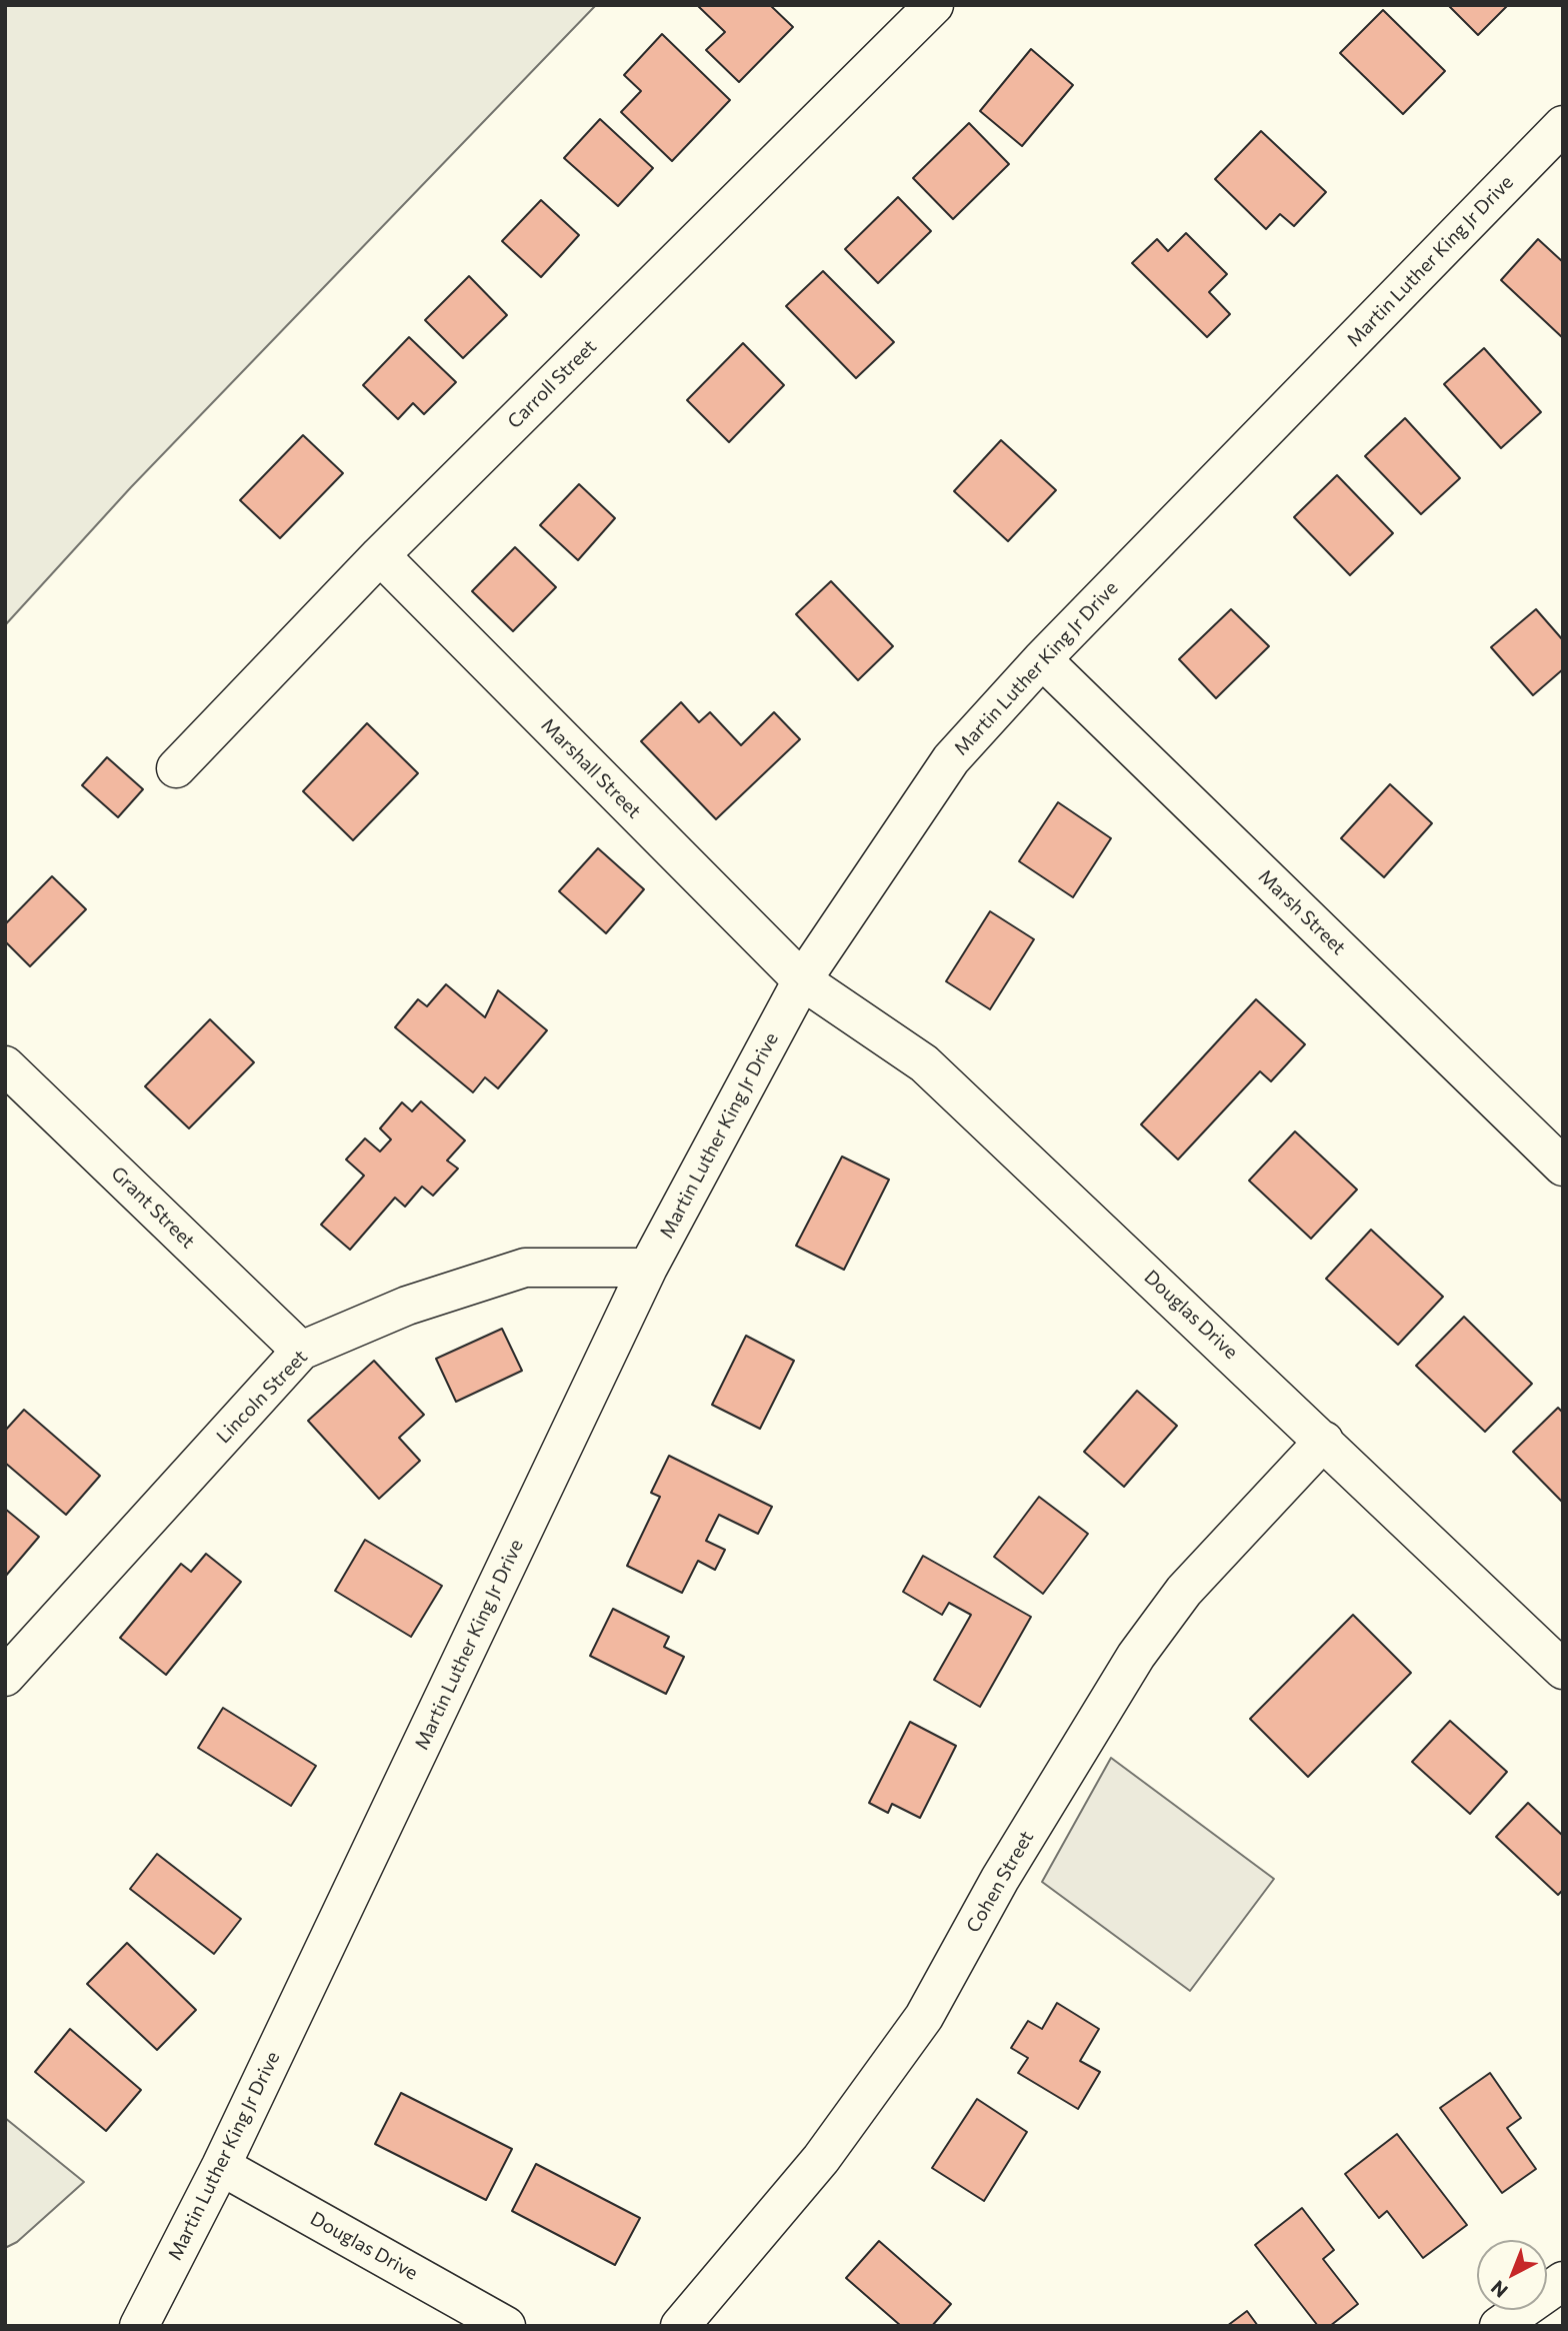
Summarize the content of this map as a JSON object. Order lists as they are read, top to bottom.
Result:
{
  "streets": {
    "street": [
      "Martin Luther King Jr Drive",
      "Carroll Street",
      "Marshall Street",
      "Marsh Street",
      "Grant Street",
      "Douglas Drive",
      "Lincoln Street",
      "Cohen Street"
    ]
  },
  "crossings": [
    ["Martin Luther King Jr Drive", "Marshall Street"],
    ["Martin Luther King Jr Drive", "Marsh Street"],
    ["Martin Luther King Jr Drive", "Douglas Drive"],
    ["Martin Luther King Jr Drive", "Lincoln Street"],
    ["Carroll Street", "Marshall Street"],
    ["Marshall Street", "Douglas Drive"],
    ["Grant Street", "Lincoln Street"],
    ["Douglas Drive", "Cohen Street"]
  ],
  "north": "bottom left"
}
